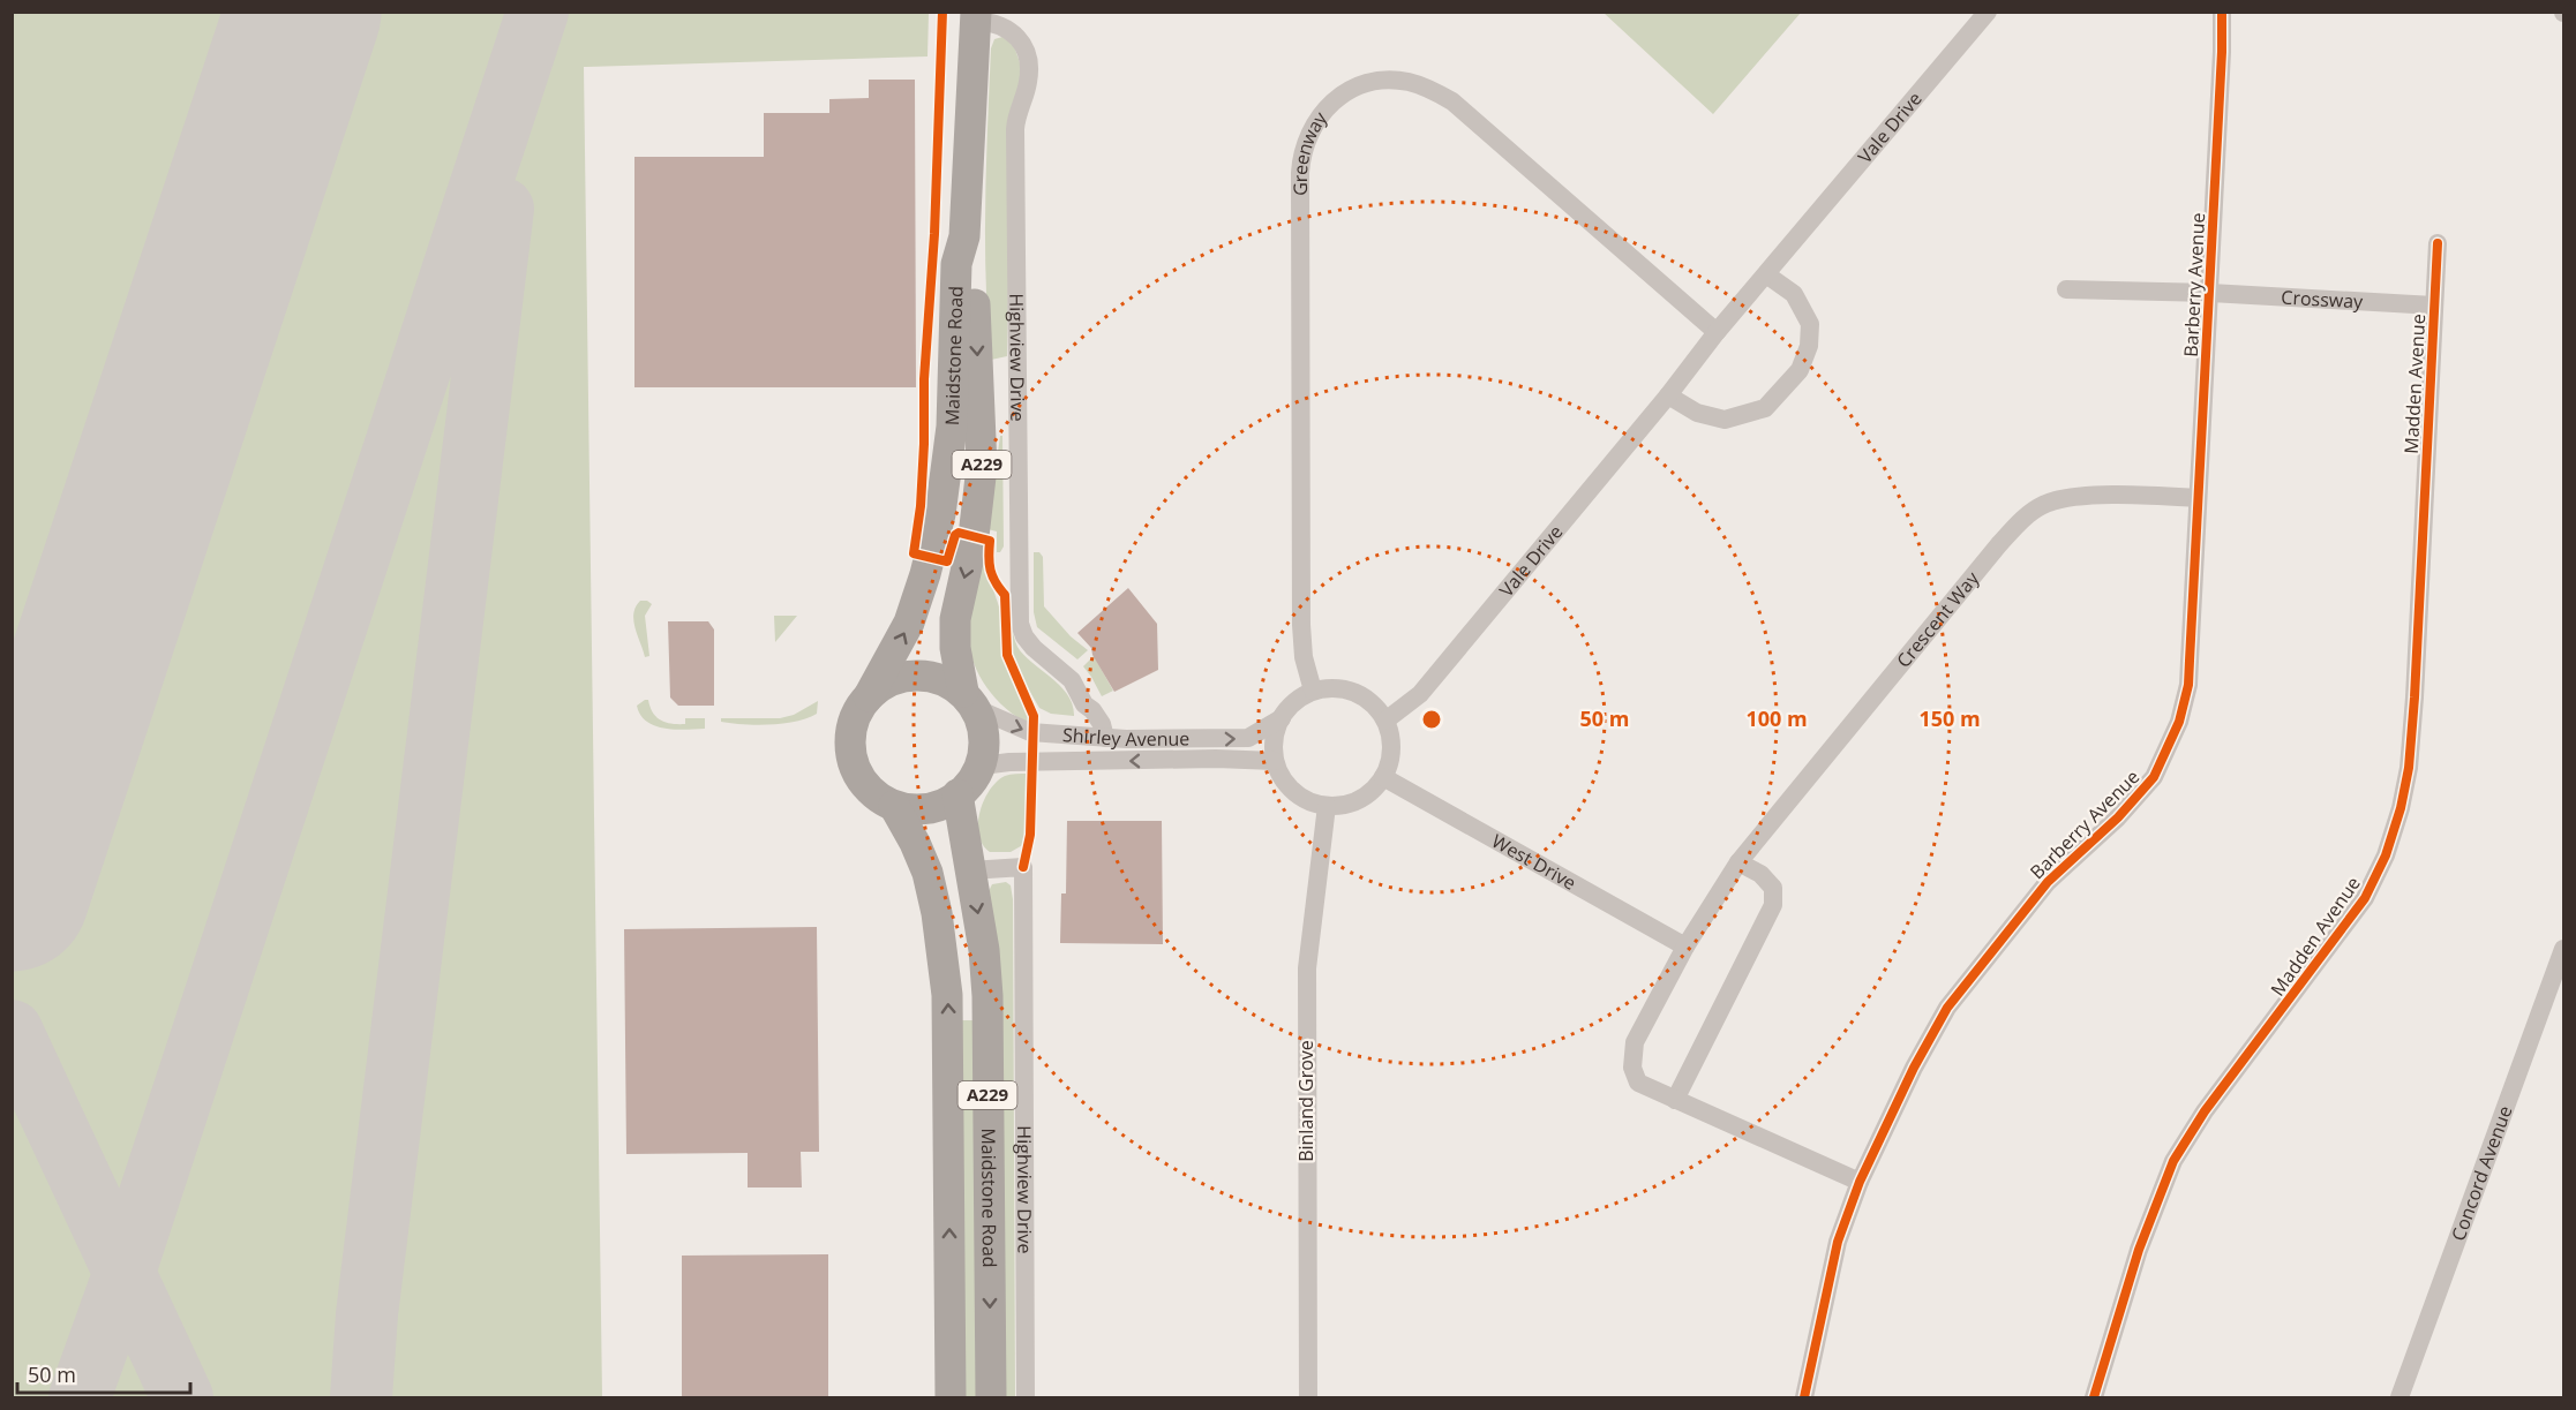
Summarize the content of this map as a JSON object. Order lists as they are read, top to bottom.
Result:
{
  "streets": {
    "main road": ["Maidstone Road", "A229"],
    "street": [
      "Vale Drive",
      "Greenway",
      "Barberry Avenue",
      "Crossway",
      "Highview Drive",
      "Madden Avenue",
      "Crescent Way",
      "Shirley Avenue",
      "West Drive",
      "Binland Grove",
      "Concord Avenue"
    ]
  },
  "crossings": [
    ["Vale Drive", "Greenway"],
    ["Vale Drive", "Shirley Avenue"],
    ["Vale Drive", "West Drive"],
    ["Vale Drive", "Binland Grove"],
    ["Greenway", "Shirley Avenue"],
    ["Greenway", "West Drive"],
    ["Greenway", "Binland Grove"],
    ["Barberry Avenue", "Crossway"],
    ["Barberry Avenue", "Crescent Way"],
    ["Crossway", "Madden Avenue"],
    ["Maidstone Road", "Highview Drive"],
    ["Maidstone Road", "A229"],
    ["Maidstone Road", "Shirley Avenue"],
    ["Highview Drive", "Shirley Avenue"],
    ["A229", "Shirley Avenue"],
    ["Crescent Way", "West Drive"],
    ["Shirley Avenue", "West Drive"],
    ["Shirley Avenue", "Binland Grove"],
    ["West Drive", "Binland Grove"]
  ],
  "scale_bar": "50 m",
  "rings": ["50 m", "100 m", "150 m"]
}
